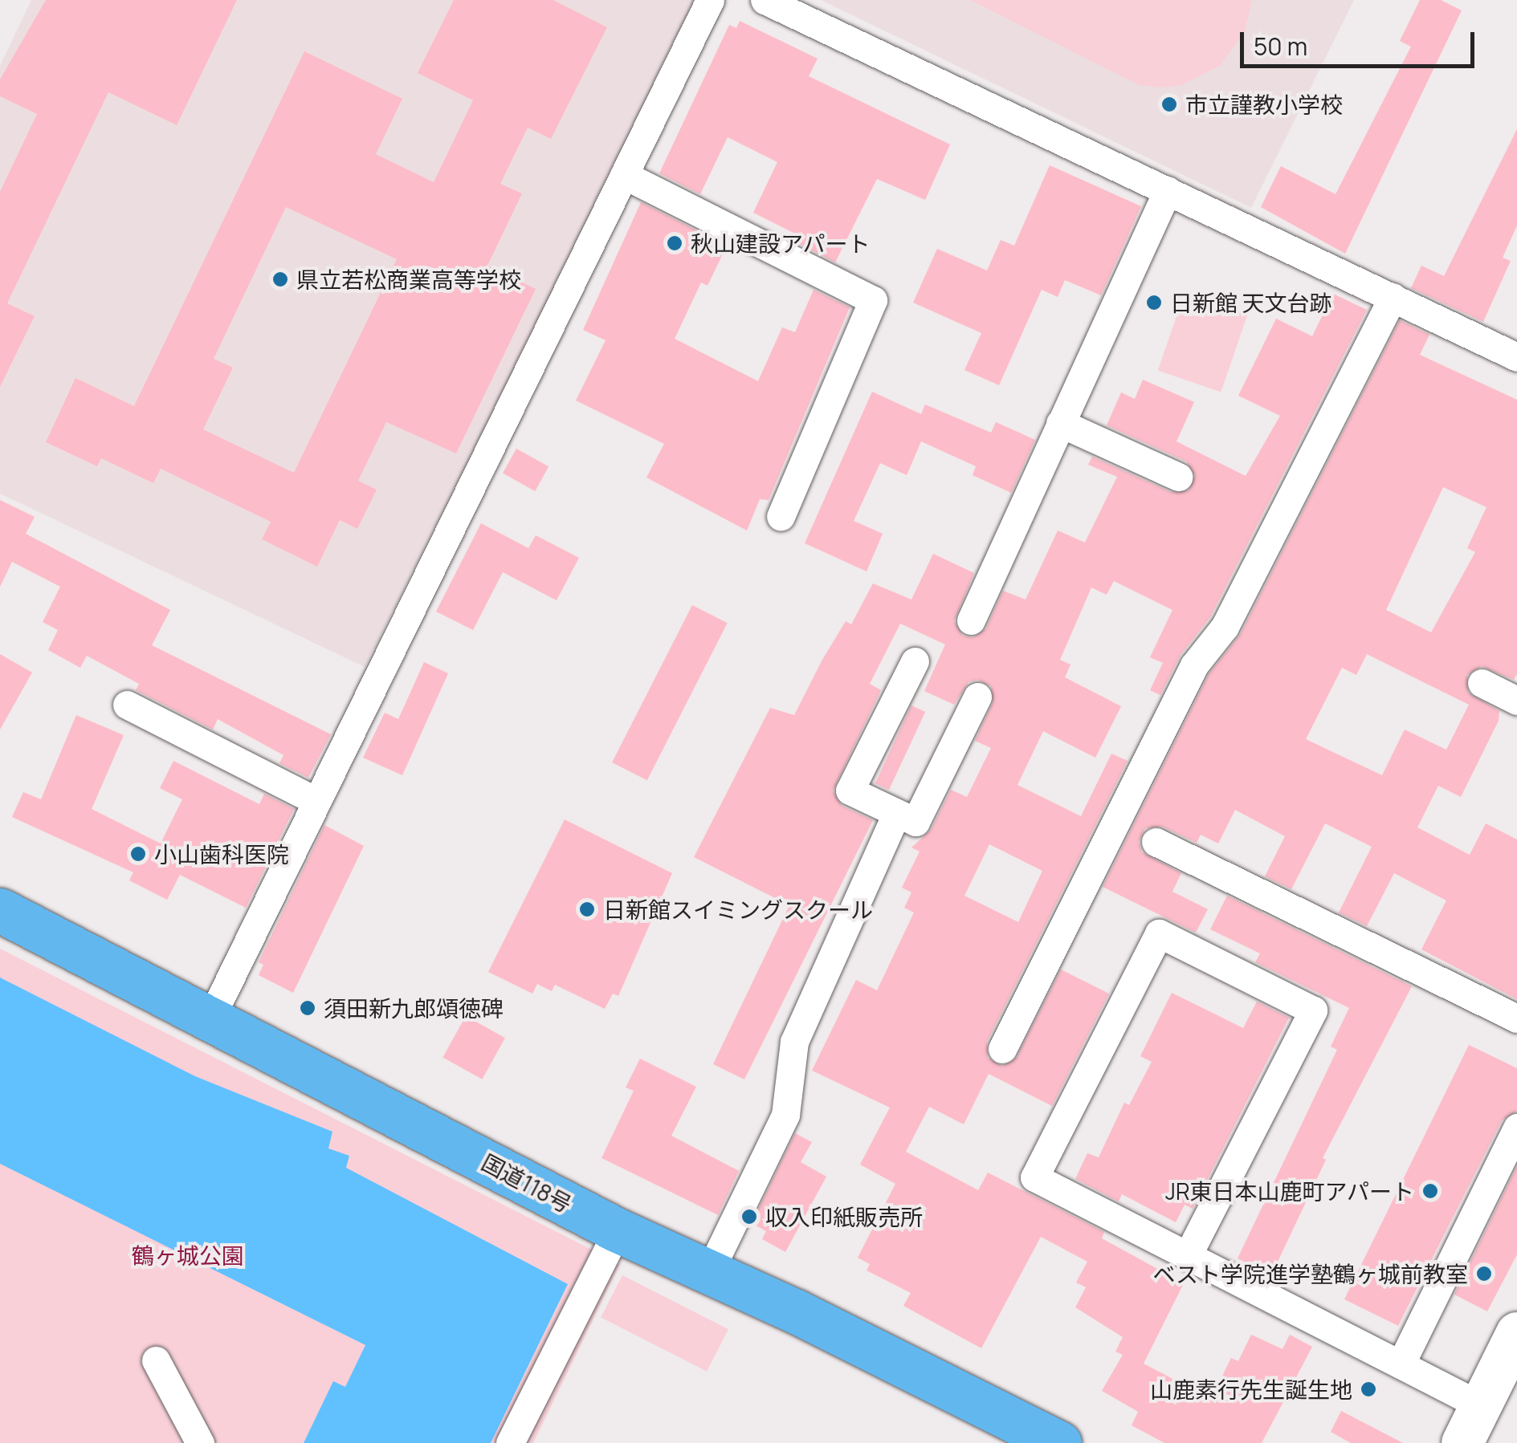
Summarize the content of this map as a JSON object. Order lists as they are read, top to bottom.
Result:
{
  "streets": {
    "highway": ["国道118号"]
  },
  "parks": ["鶴ヶ城公園"],
  "places": [
    "市立謹教小学校",
    "秋山建設アパート",
    "県立若松商業高等学校",
    "日新館 天文台跡",
    "小山歯科医院",
    "日新館スイミングスクール",
    "須田新九郎頌徳碑",
    "JR東日本山鹿町アパート",
    "収入印紙販売所",
    "ベスト学院進学塾鶴ヶ城前教室",
    "山鹿素行先生誕生地"
  ],
  "scale_bar": "50 m"
}
